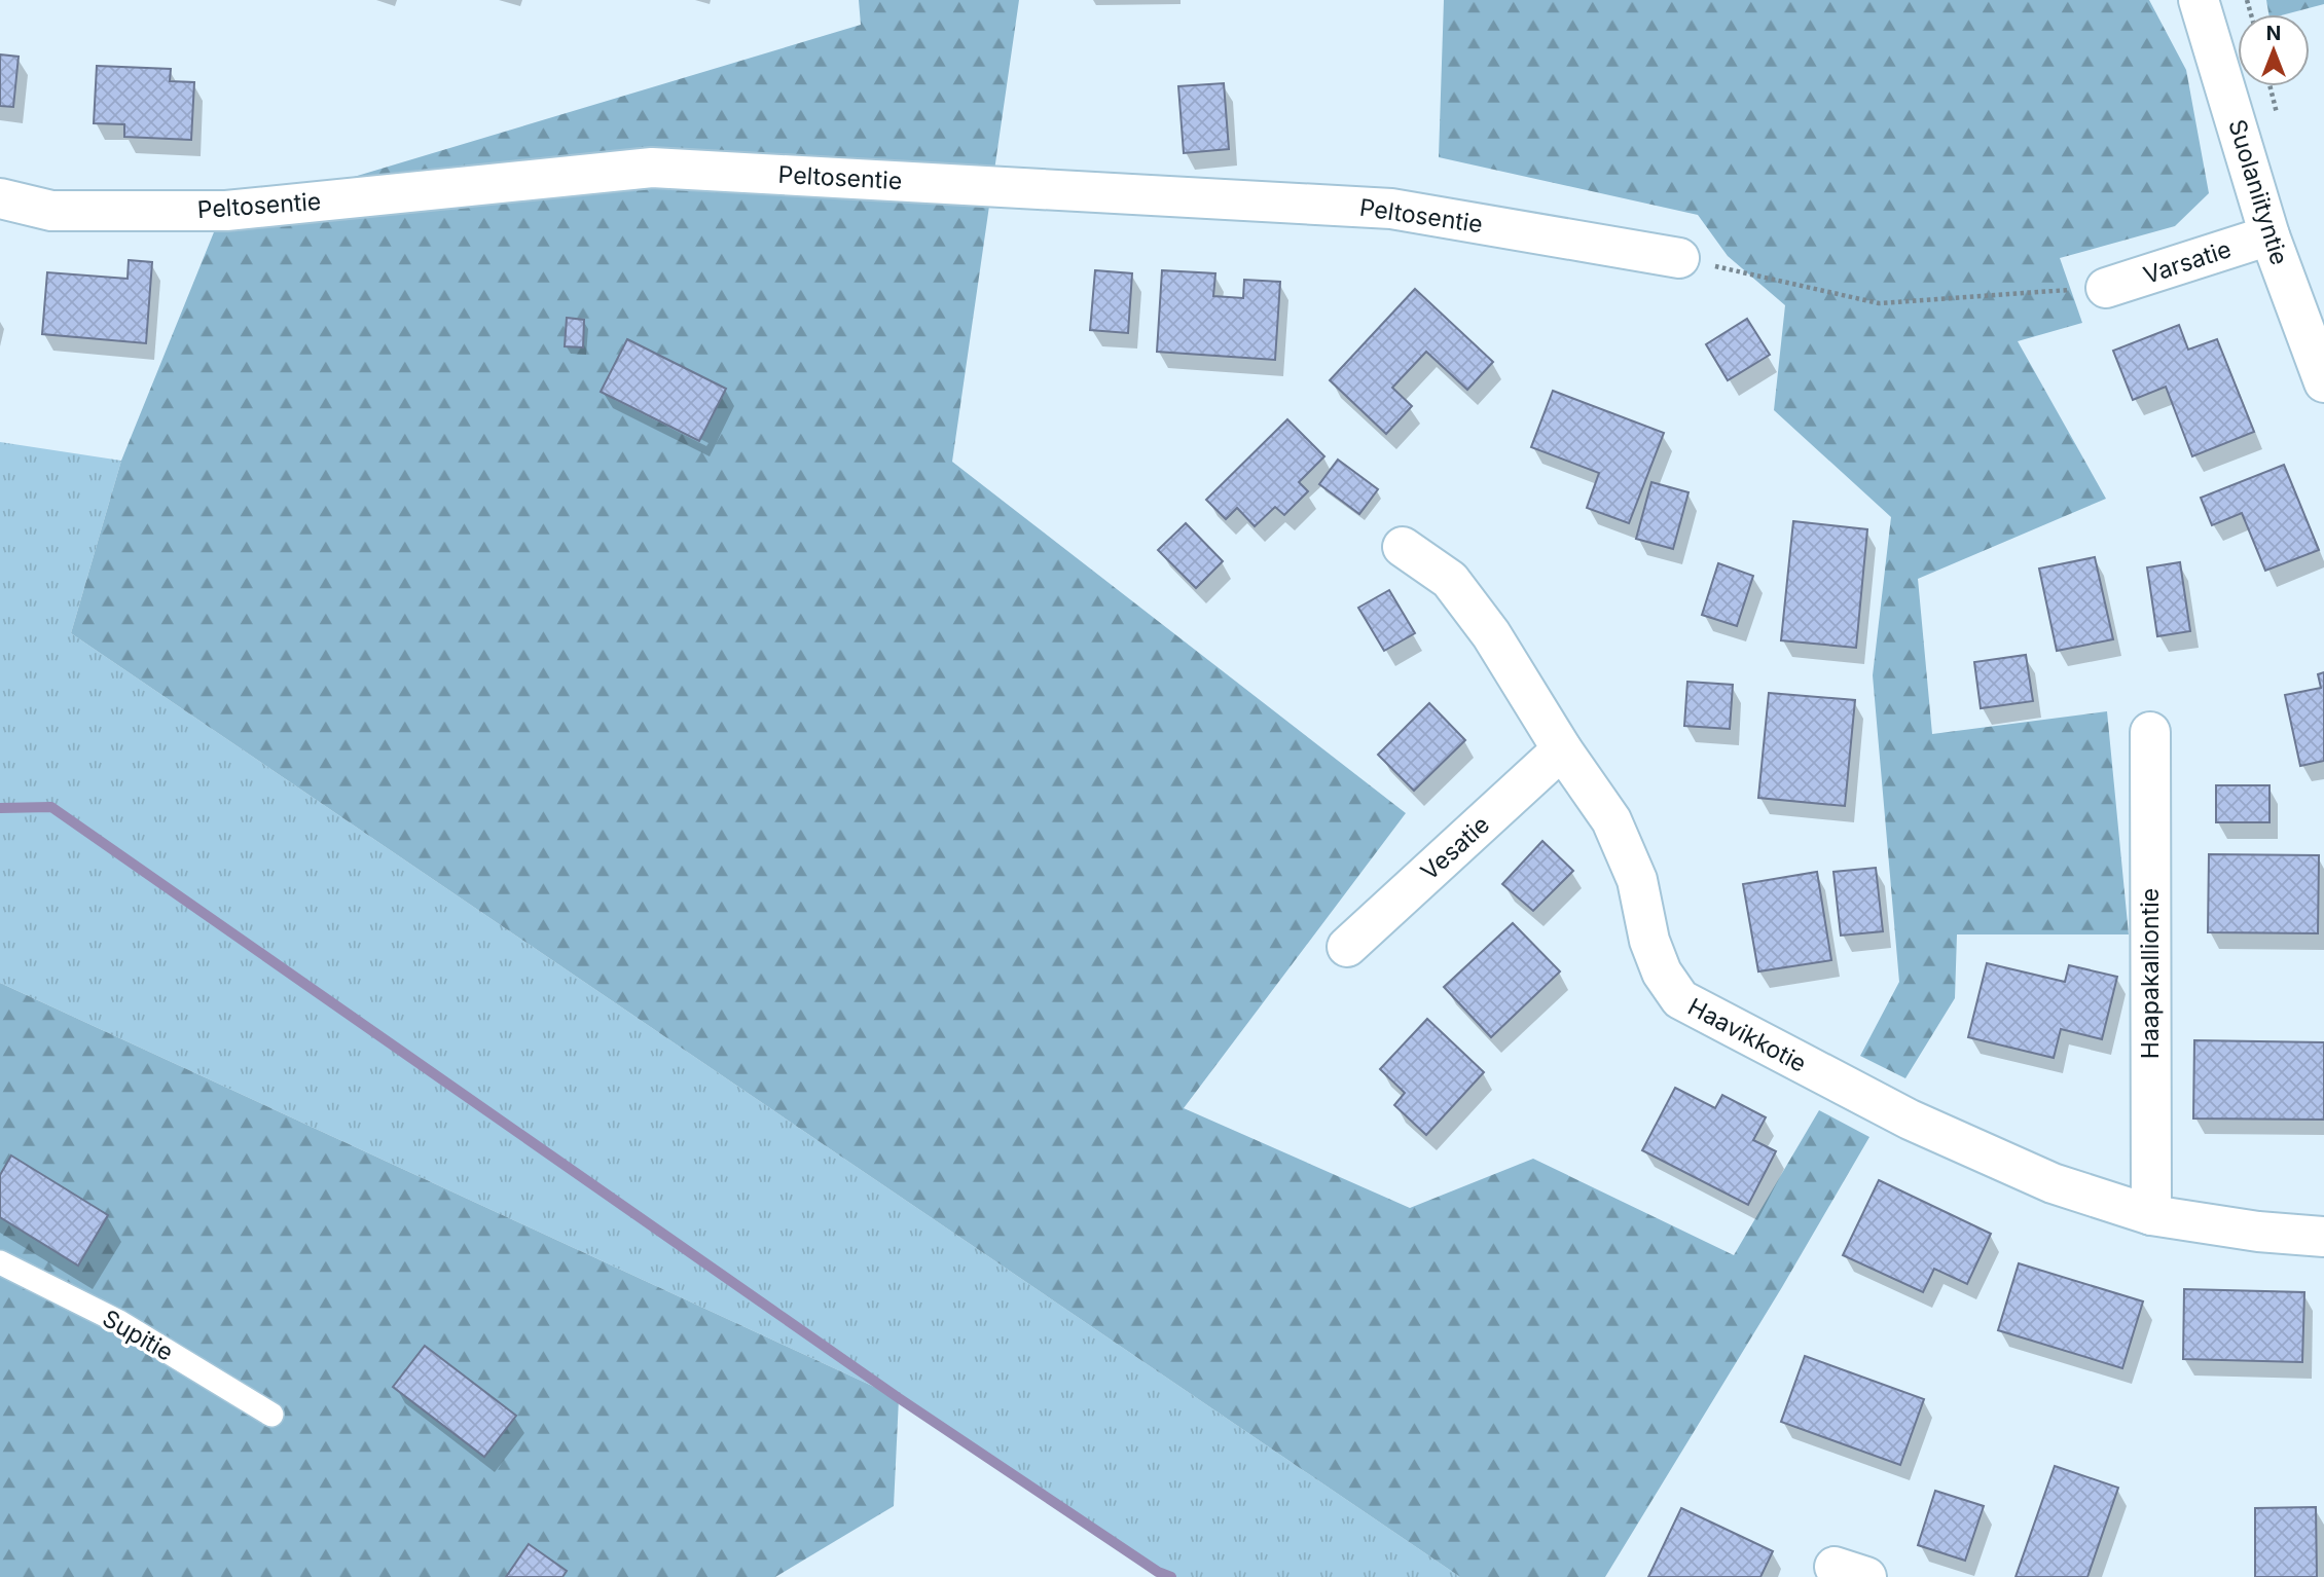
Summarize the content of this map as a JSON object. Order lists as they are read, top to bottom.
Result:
{
  "streets": {
    "street": [
      "Peltosentie",
      "Suolaniityntie",
      "Varsatie",
      "Vesatie",
      "Haapakalliontie",
      "Haavikkotie"
    ],
    "lane": ["Supitie"]
  },
  "crossings": [
    ["Suolaniityntie", "Varsatie"],
    ["Vesatie", "Haavikkotie"],
    ["Haapakalliontie", "Haavikkotie"]
  ],
  "north": "top"
}
